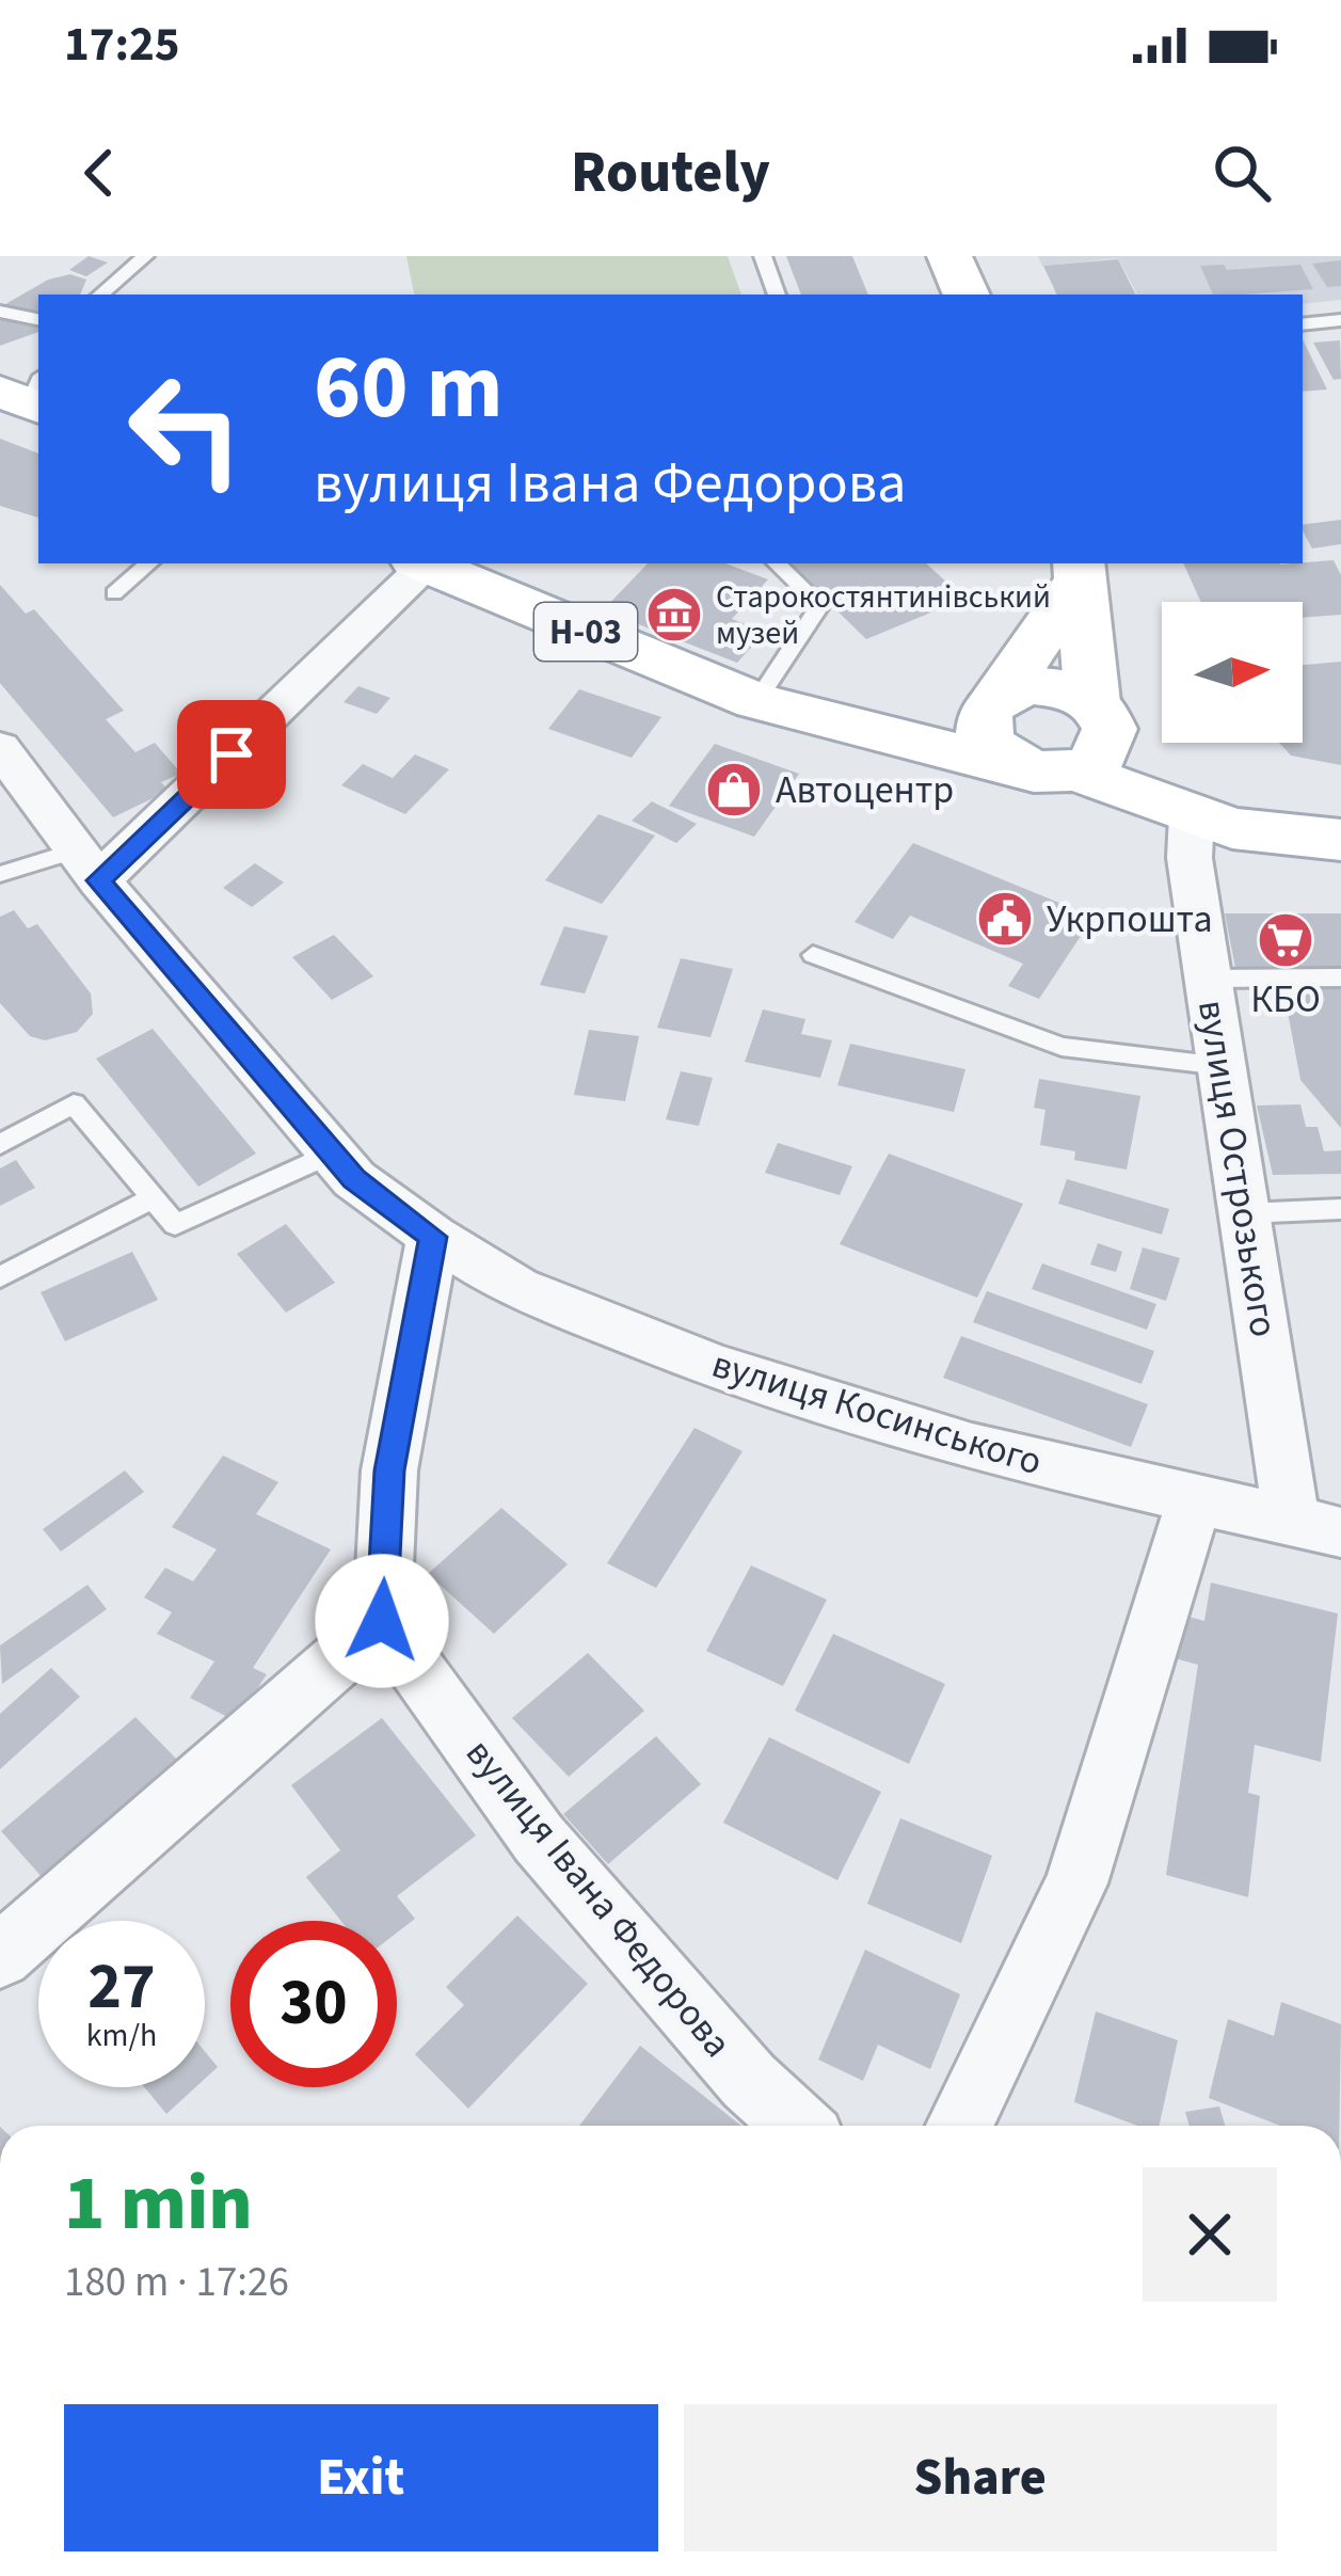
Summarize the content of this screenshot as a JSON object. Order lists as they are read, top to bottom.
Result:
{
  "streets": {
    "main road": ["Н-03"],
    "street": ["вулиця Острозького", "вулиця Косинського", "вулиця Івана Федорова"]
  },
  "crossings": [
    ["Н-03", "вулиця Острозького"],
    ["вулиця Острозького", "вулиця Косинського"]
  ],
  "places": {
    "museum": ["Старокостянтинівський музей"],
    "shop": ["Автоцентр"],
    "public building": ["Укрпошта"],
    "supermarket": ["КБО"]
  },
  "north": "right",
  "page": {
    "status": "17:25",
    "header": "Routely",
    "turn": ["60 m", "вулиця Івана Федорова"],
    "speed": "27 km/h",
    "limit": "30",
    "heading": ["1 min", "180 m · 17:26"],
    "buttons": ["Exit", "Share"]
  }
}
